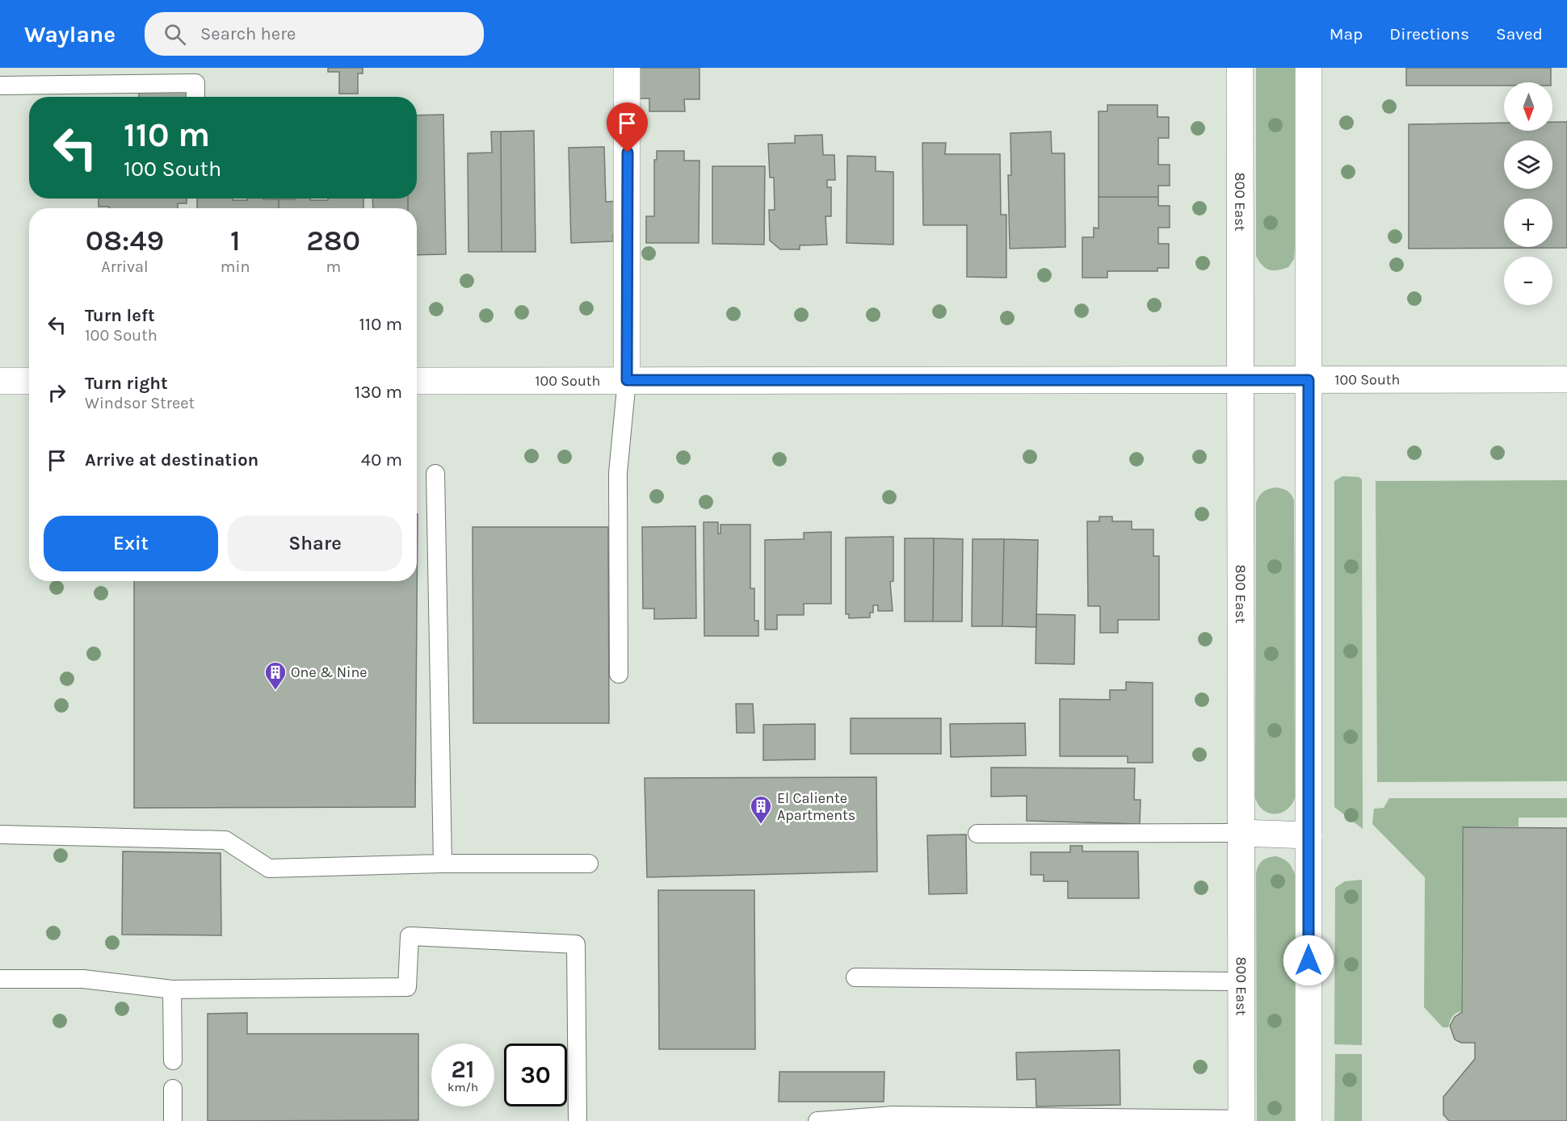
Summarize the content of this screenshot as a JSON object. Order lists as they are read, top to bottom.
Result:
{
  "streets": {
    "street": ["800 East", "100 South"]
  },
  "crossings": [
    ["800 East", "100 South"]
  ],
  "places": {
    "building": ["One & Nine", "El Caliente Apartments"]
  },
  "north": "bottom",
  "page": {
    "header": "Waylane",
    "search": "Search here",
    "nav": ["Map", "Directions", "Saved"],
    "map_buttons": ["+", "−"],
    "turn": ["110 m", "100 South"],
    "eta": [
      "08:49",
      "Arrival",
      "1",
      "min",
      "280",
      "m"
    ],
    "list": [
      {
        "name": "Turn left",
        "note": "100 South",
        "value": "110 m"
      },
      {
        "name": "Turn right",
        "note": "Windsor Street",
        "value": "130 m"
      },
      {
        "name": "Arrive at destination",
        "value": "40 m"
      }
    ],
    "buttons": ["Exit", "Share"],
    "speed": "21 km/h",
    "limit": "30"
  }
}
